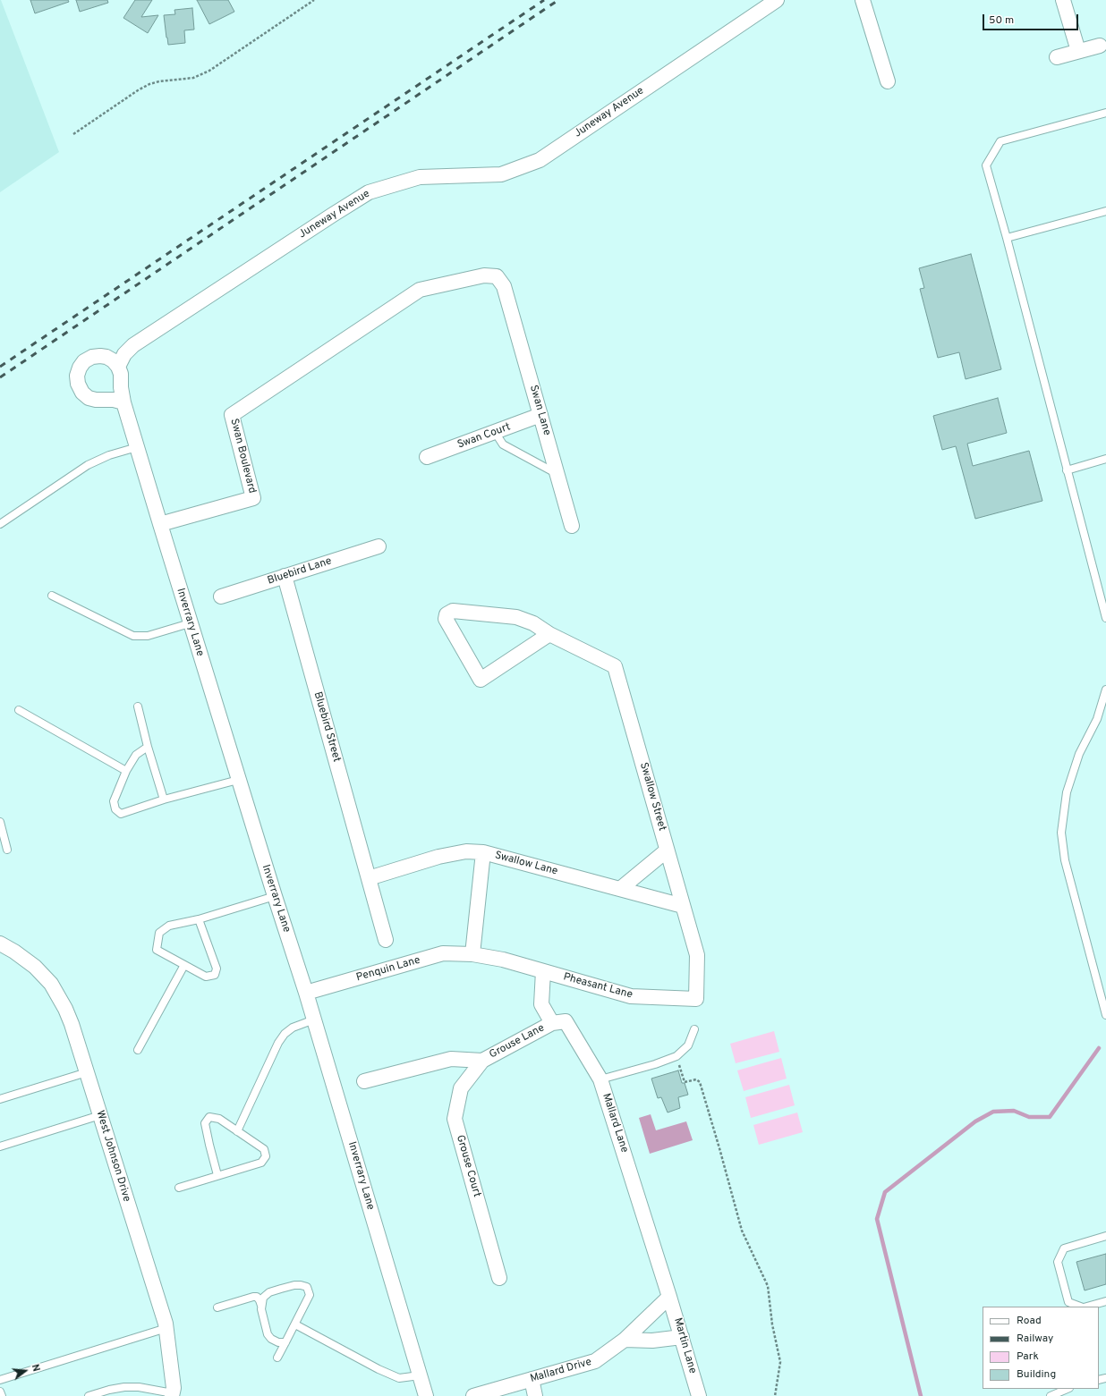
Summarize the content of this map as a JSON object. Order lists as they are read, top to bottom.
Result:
{
  "streets": {
    "street": [
      "Juneway Avenue",
      "Swan Lane",
      "Swan Court",
      "Swan Boulevard",
      "Bluebird Lane",
      "Inverrary Lane",
      "Bluebird Street",
      "Swallow Street",
      "Swallow Lane",
      "Penquin Lane",
      "Pheasant Lane",
      "Grouse Lane",
      "Mallard Lane",
      "West Johnson Drive",
      "Grouse Court",
      "Martin Lane",
      "Mallard Drive"
    ]
  },
  "crossings": [
    ["Juneway Avenue", "Inverrary Lane"],
    ["Swan Lane", "Swan Court"],
    ["Swan Lane", "Swan Boulevard"],
    ["Swan Boulevard", "Inverrary Lane"],
    ["Bluebird Lane", "Bluebird Street"],
    ["Inverrary Lane", "Penquin Lane"],
    ["Bluebird Street", "Swallow Lane"],
    ["Swallow Street", "Swallow Lane"],
    ["Swallow Street", "Pheasant Lane"],
    ["Penquin Lane", "Pheasant Lane"],
    ["Grouse Lane", "Mallard Lane"],
    ["Grouse Lane", "Grouse Court"],
    ["Mallard Lane", "Martin Lane"],
    ["Mallard Lane", "Mallard Drive"],
    ["Martin Lane", "Mallard Drive"]
  ],
  "legend": [
    "Road",
    "Railway",
    "Park",
    "Building"
  ],
  "scale_bar": "50 m",
  "north": "right"
}
